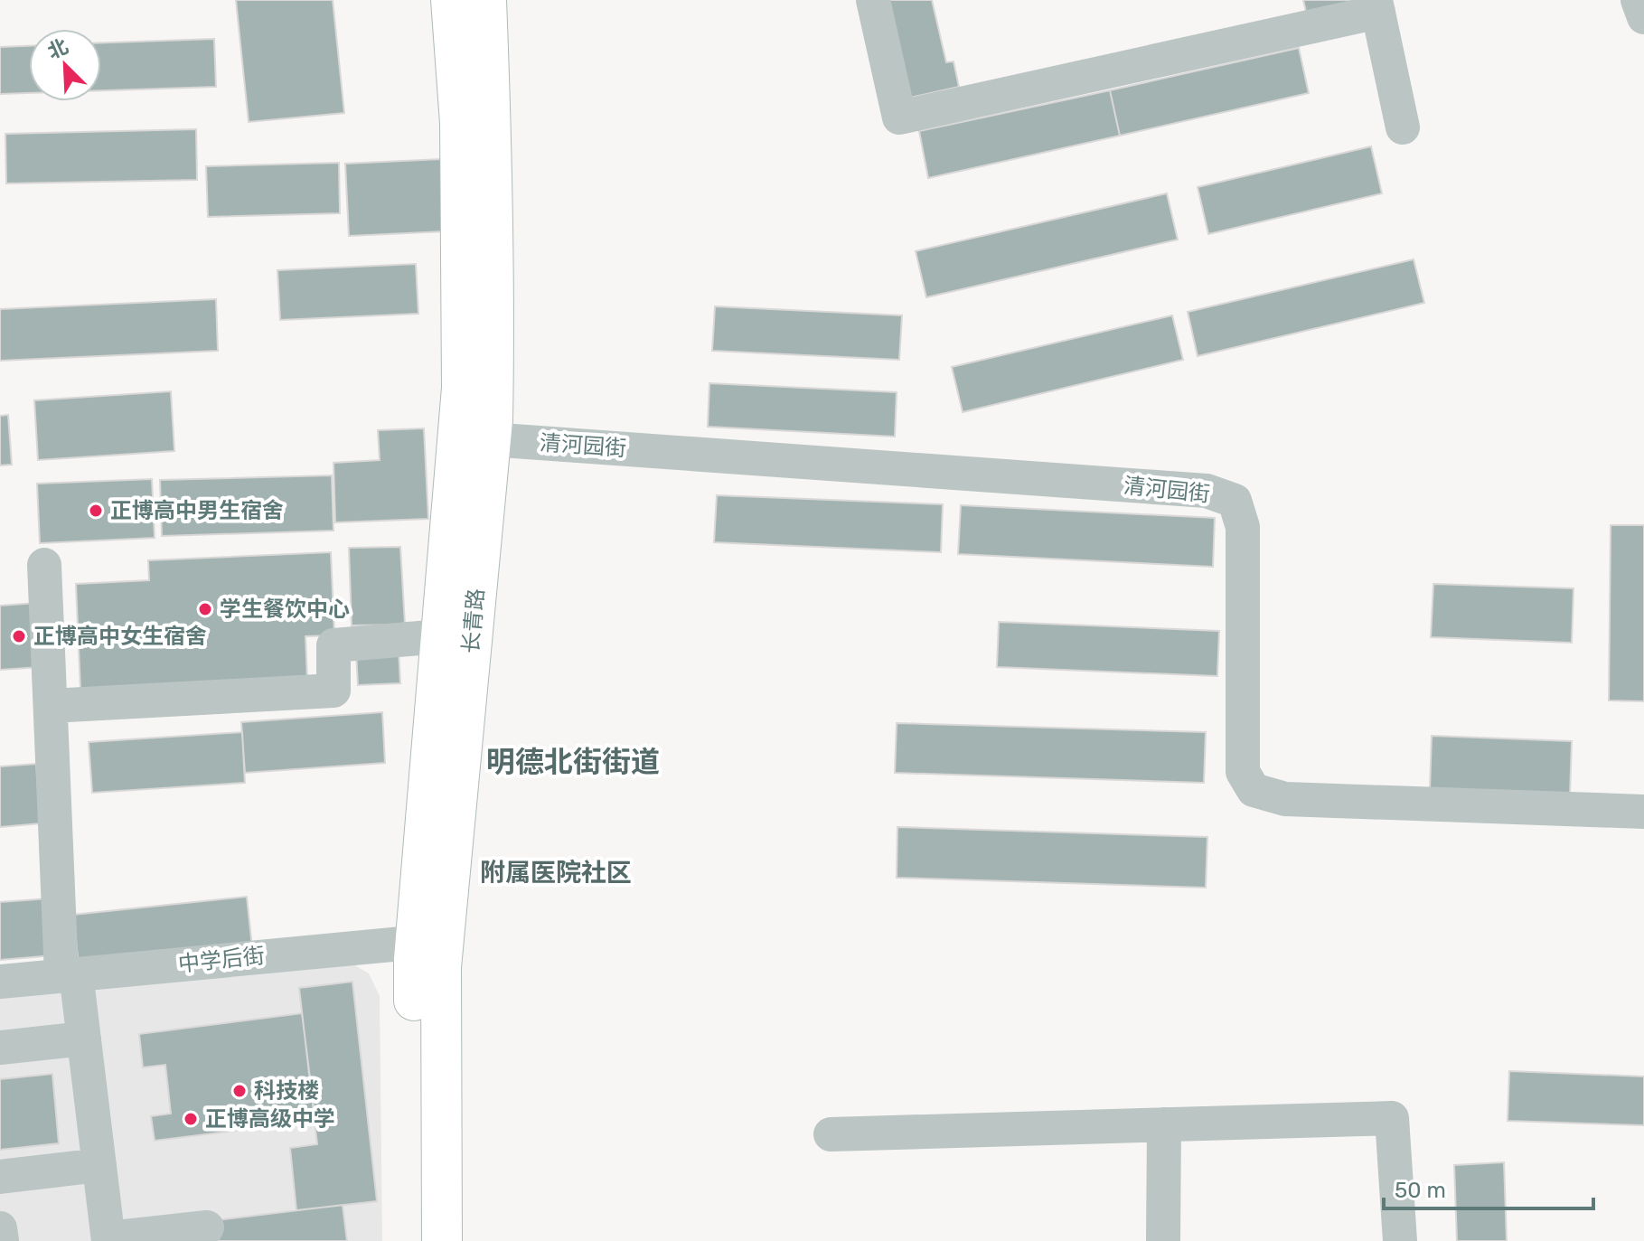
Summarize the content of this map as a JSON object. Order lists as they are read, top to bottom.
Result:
{
  "streets": {
    "main road": ["长青路"],
    "street": ["清河园街", "中学后街"]
  },
  "crossings": [
    ["清河园街", "长青路"],
    ["长青路", "中学后街"]
  ],
  "districts": ["明德北街街道", "附属医院社区"],
  "places": [
    "正博高中男生宿舍",
    "学生餐饮中心",
    "正博高中女生宿舍",
    "科技楼",
    "正博高级中学"
  ],
  "scale_bar": "50 m",
  "north": "top left"
}
